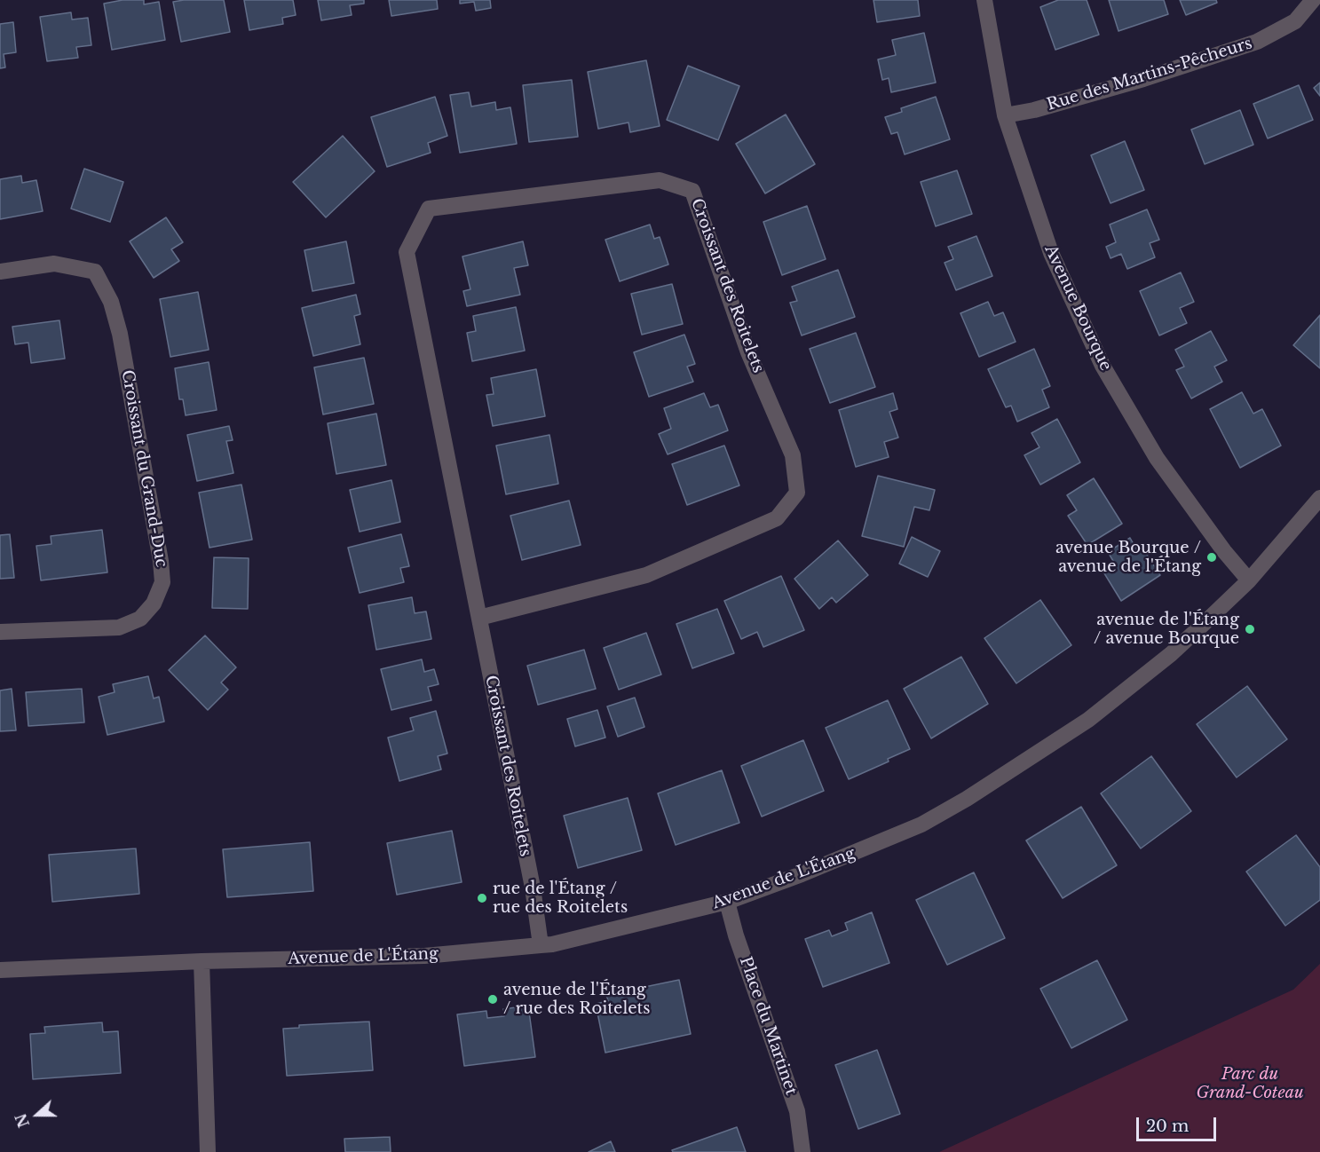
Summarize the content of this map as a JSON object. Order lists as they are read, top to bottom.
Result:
{
  "streets": {
    "street": [
      "Rue des Martins-Pêcheurs",
      "Croissant des Roitelets",
      "Avenue Bourque",
      "Croissant du Grand-Duc",
      "Avenue de L'Étang",
      "Place du Martinet"
    ]
  },
  "crossings": [
    ["Rue des Martins-Pêcheurs", "Avenue Bourque"],
    ["Croissant des Roitelets", "Avenue de L'Étang"],
    ["Avenue Bourque", "Avenue de L'Étang"],
    ["Avenue de L'Étang", "Place du Martinet"]
  ],
  "parks": ["Parc du Grand-Coteau"],
  "places": [
    "avenue Bourque / avenue de l'Étang",
    "avenue de l'Étang / avenue Bourque",
    "rue de l'Étang / rue des Roitelets",
    "avenue de l'Étang / rue des Roitelets"
  ],
  "scale_bar": "20 m",
  "north": "left"
}
